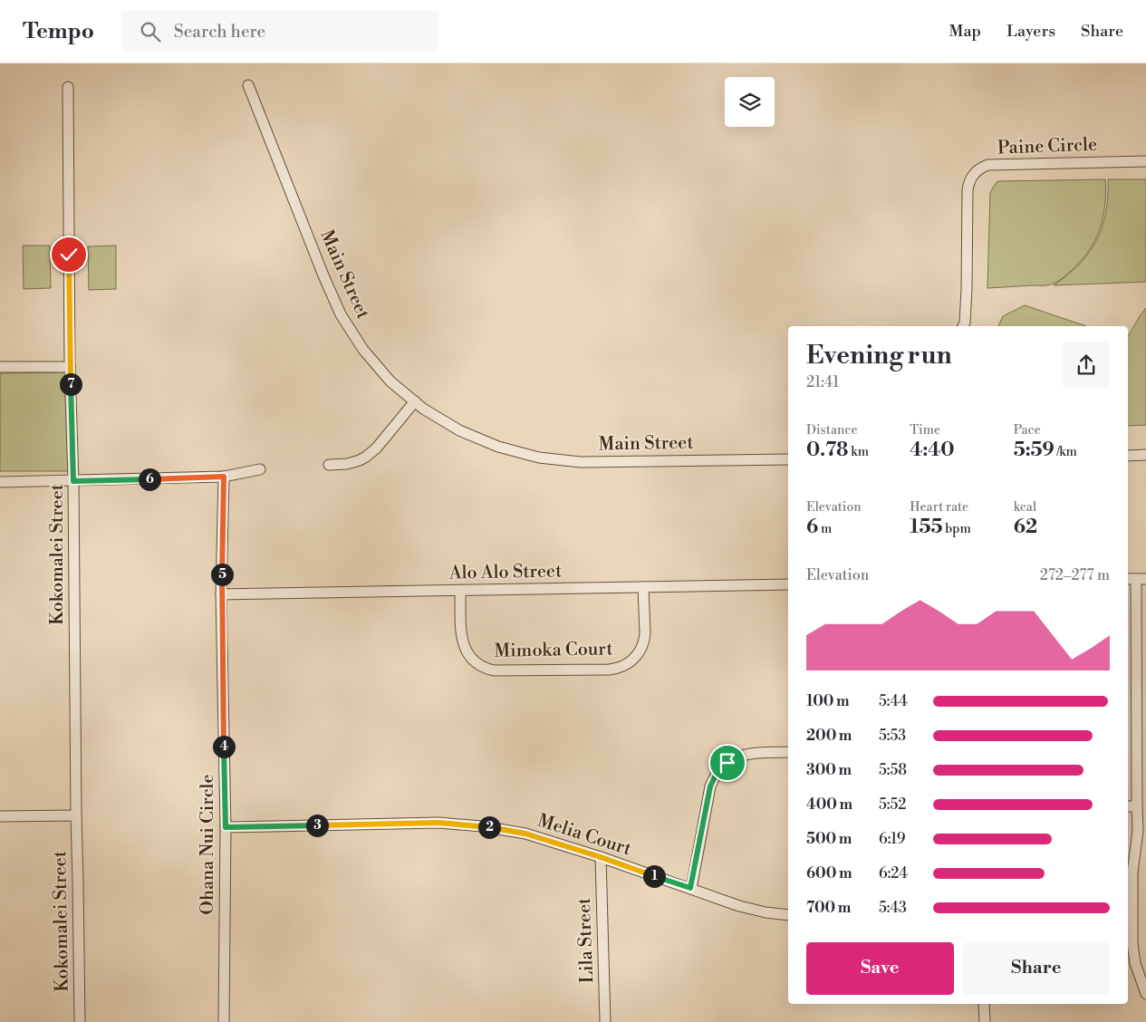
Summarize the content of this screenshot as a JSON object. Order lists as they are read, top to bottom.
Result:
{
  "streets": {
    "street": [
      "Paine Circle",
      "Main Street",
      "Kokomalei Street",
      "Alo Alo Street",
      "Mimoka Court",
      "Melia Court",
      "Ohana Nui Circle",
      "Lila Street"
    ]
  },
  "crossings": [
    ["Alo Alo Street", "Mimoka Court"],
    ["Alo Alo Street", "Ohana Nui Circle"],
    ["Melia Court", "Ohana Nui Circle"],
    ["Melia Court", "Lila Street"]
  ],
  "page": {
    "header": "Tempo",
    "search": "Search here",
    "nav": ["Map", "Layers", "Share"],
    "heading": ["Evening run", "21:41"],
    "pins": [
      "7",
      "6",
      "5",
      "4",
      "3",
      "2",
      "1"
    ],
    "stats": [
      ["Distance", "0.78 km"],
      ["Time", "4:40"],
      ["Pace", "5:59 /km"],
      ["Elevation", "6 m"],
      ["Heart rate", "155 bpm"],
      ["kcal", "62"]
    ],
    "chart": ["Elevation", "272–277 m"],
    "list": [
      {
        "name": "100 m",
        "note": "5:44"
      },
      {
        "name": "200 m",
        "note": "5:53"
      },
      {
        "name": "300 m",
        "note": "5:58"
      },
      {
        "name": "400 m",
        "note": "5:52"
      },
      {
        "name": "500 m",
        "note": "6:19"
      },
      {
        "name": "600 m",
        "note": "6:24"
      },
      {
        "name": "700 m",
        "note": "5:43"
      }
    ],
    "buttons": ["Save", "Share"]
  }
}
